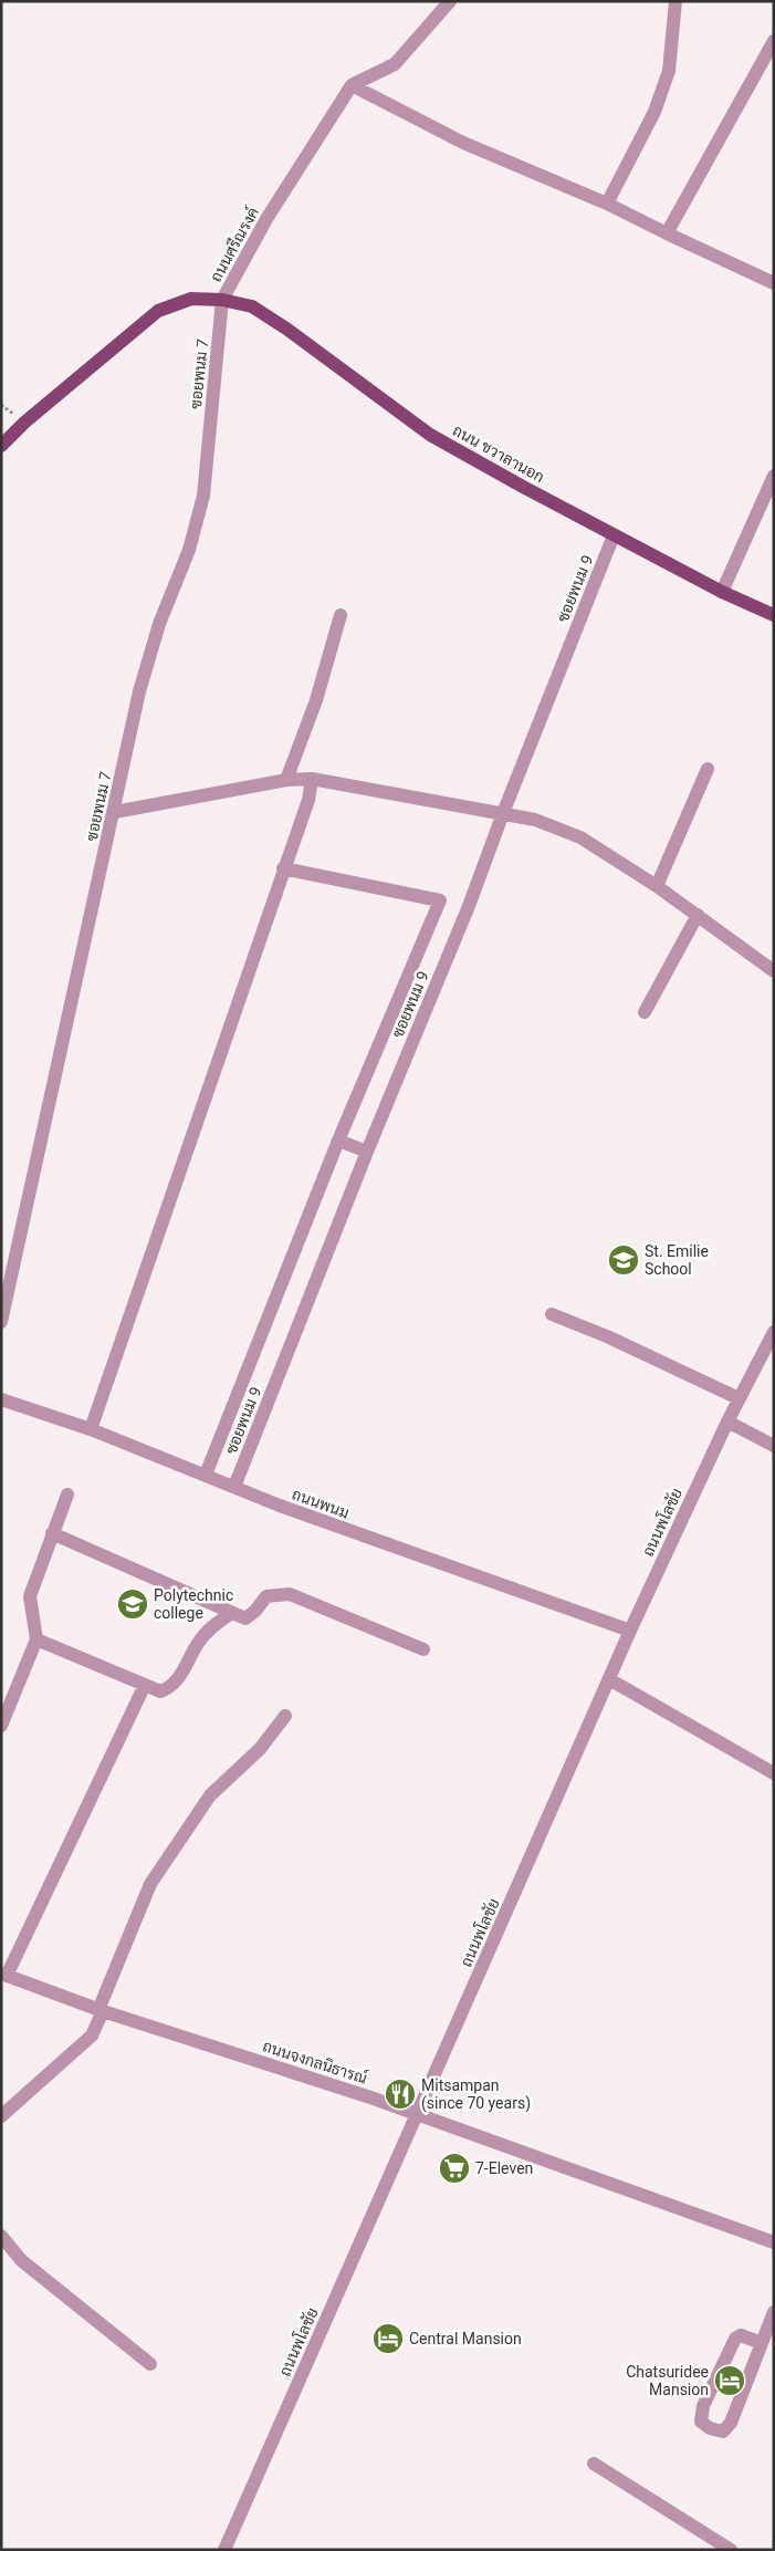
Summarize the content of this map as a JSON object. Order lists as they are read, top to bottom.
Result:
{
  "streets": {
    "main road": ["ถนนศรีณรงค์", "ถนน ชวาลานอก"],
    "street": [
      "ซอยพนม 7",
      "ซอยพนม 9",
      "ถนนพนม",
      "ถนนพโลชัย",
      "ถนนจงกลนิธารณ์"
    ]
  },
  "crossings": [
    ["ถนนศรีณรงค์", "ซอยพนม 7"],
    ["ถนนศรีณรงค์", "ถนน ชวาลานอก"],
    ["ซอยพนม 7", "ถนน ชวาลานอก"],
    ["ถนน ชวาลานอก", "ซอยพนม 9"],
    ["ซอยพนม 9", "ถนนพนม"],
    ["ถนนพนม", "ถนนพโลชัย"],
    ["ถนนพโลชัย", "ถนนจงกลนิธารณ์"]
  ],
  "places": {
    "school or university": ["St. Emilie School", "Polytechnic college"],
    "restaurant": ["Mitsampan (since 70 years)"],
    "supermarket": ["7-Eleven"],
    "hotel": ["Central Mansion", "Chatsuridee Mansion"]
  }
}
